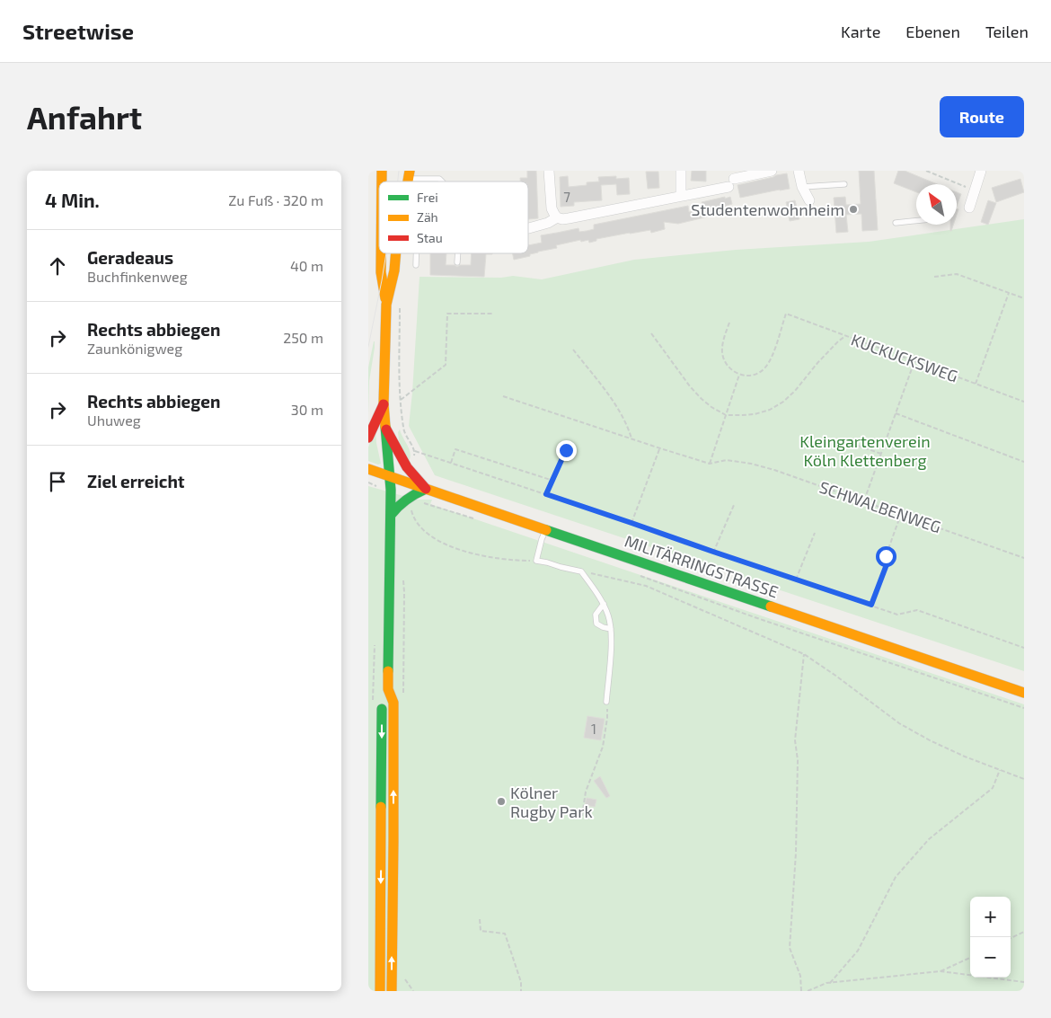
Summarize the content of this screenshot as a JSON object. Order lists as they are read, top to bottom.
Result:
{
  "streets": {
    "main road": ["MILITÄRRINGSTRASSE"],
    "path": ["KUCKUCKSWEG", "SCHWALBENWEG"]
  },
  "parks": ["Kleingartenverein Köln Klettenberg"],
  "places": ["Studentenwohnheim", "Kölner Rugby Park"],
  "house_numbers": ["7", "1"],
  "legend": ["Frei", "Zäh", "Stau"],
  "north": "top left",
  "page": {
    "header": "Streetwise",
    "nav": ["Karte", "Ebenen", "Teilen"],
    "buttons": "Route",
    "title": "Anfahrt",
    "heading": ["4 Min.", "Zu Fuß · 320 m"],
    "list": [
      ["Geradeaus", "Buchfinkenweg", "40 m"],
      ["Rechts abbiegen", "Zaunkönigweg", "250 m"],
      ["Rechts abbiegen", "Uhuweg", "30 m"],
      "Ziel erreicht"
    ],
    "map_buttons": ["+", "−"]
  }
}
